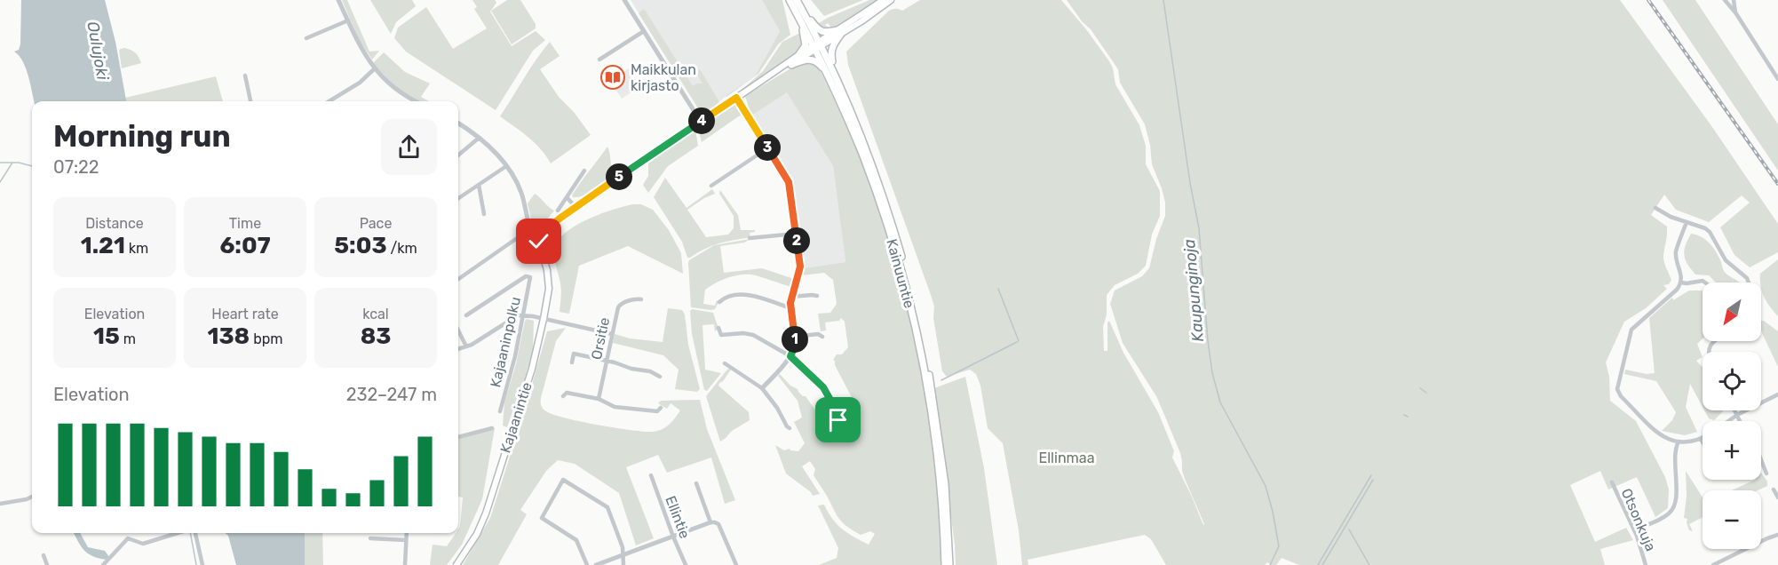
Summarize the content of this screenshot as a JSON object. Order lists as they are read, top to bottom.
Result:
{
  "streets": {
    "highway": ["Kainuuntie"],
    "main road": ["Kajaanintie"],
    "street": [
      "Orsitie",
      "Kajaaninpolku",
      "Ellintie",
      "Otsonkuja"
    ]
  },
  "water": ["Oulujoki", "Kaupunginoja"],
  "parks": ["Ellinmaa"],
  "places": {
    "library": ["Maikkulan kirjasto"]
  },
  "north": "bottom left",
  "page": {
    "heading": ["Morning run", "07:22"],
    "pins": [
      "4",
      "3",
      "5",
      "2",
      "1"
    ],
    "stats": [
      ["Distance", "1.21 km"],
      ["Time", "6:07"],
      ["Pace", "5:03 /km"],
      ["Elevation", "15 m"],
      ["Heart rate", "138 bpm"],
      ["kcal", "83"]
    ],
    "map_buttons": ["+", "−"],
    "chart": ["Elevation", "232–247 m"]
  }
}
